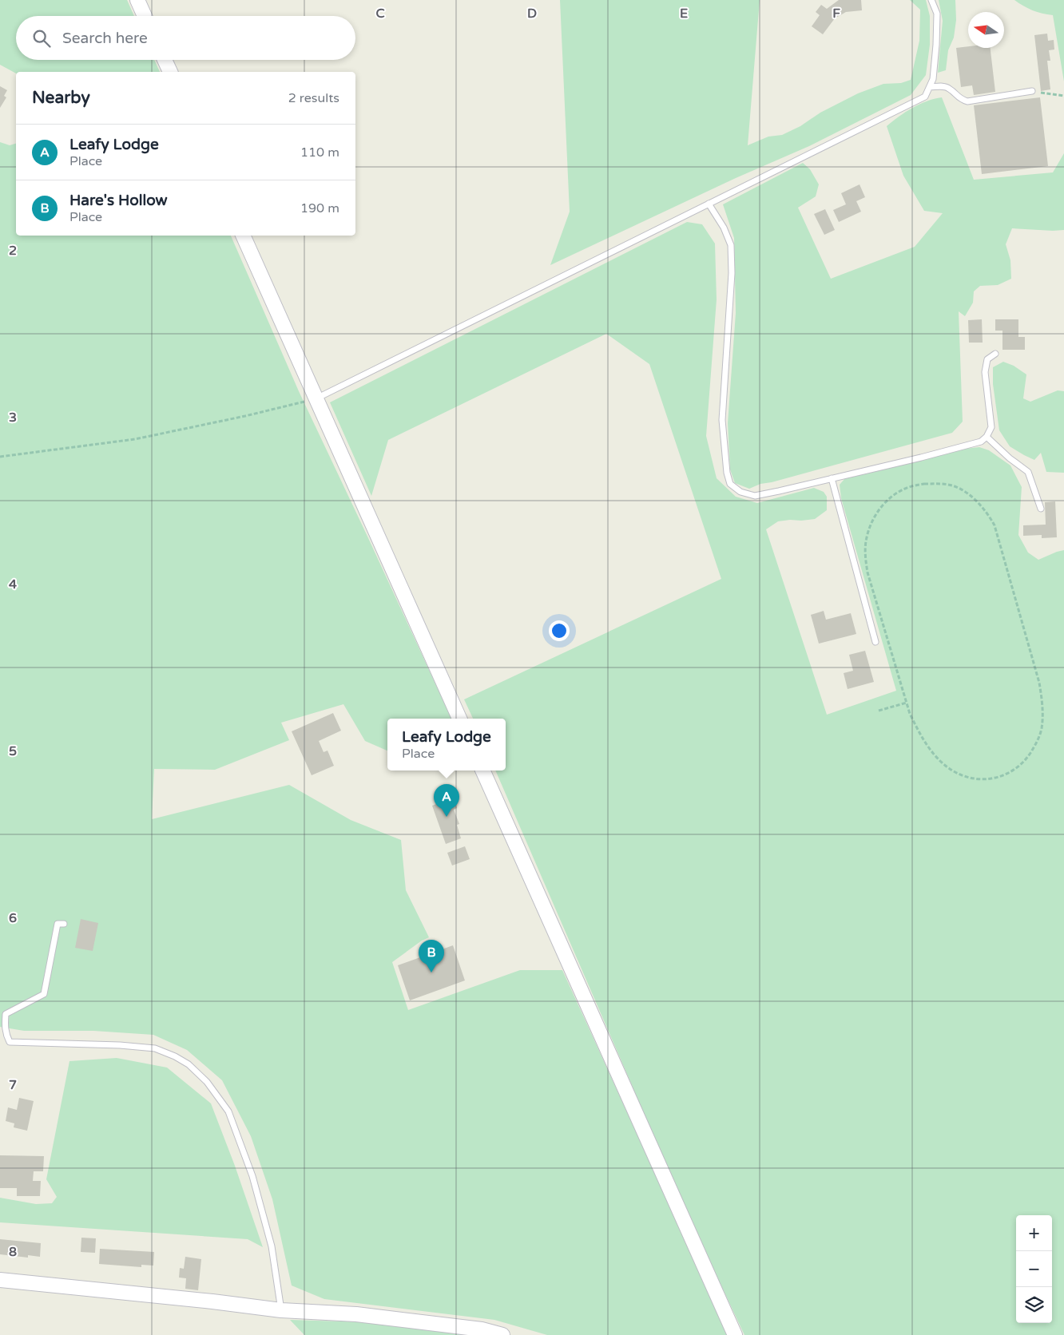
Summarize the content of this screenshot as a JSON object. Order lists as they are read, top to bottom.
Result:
{
  "north": "left",
  "page": {
    "search": "Search here",
    "heading": ["Nearby", "2 results"],
    "list": [
      {
        "mark": "A",
        "name": "Leafy Lodge",
        "note": "Place",
        "value": "110 m"
      },
      {
        "mark": "B",
        "name": "Hare's Hollow",
        "note": "Place",
        "value": "190 m"
      }
    ],
    "popup": ["Leafy Lodge", "Place"],
    "pins": ["A", "B"],
    "map_buttons": ["+", "−"]
  },
  "grid": {
    "columns": [
      "C",
      "D",
      "E",
      "F"
    ],
    "rows": [
      "2",
      "3",
      "4",
      "5",
      "6",
      "7",
      "8"
    ]
  }
}
